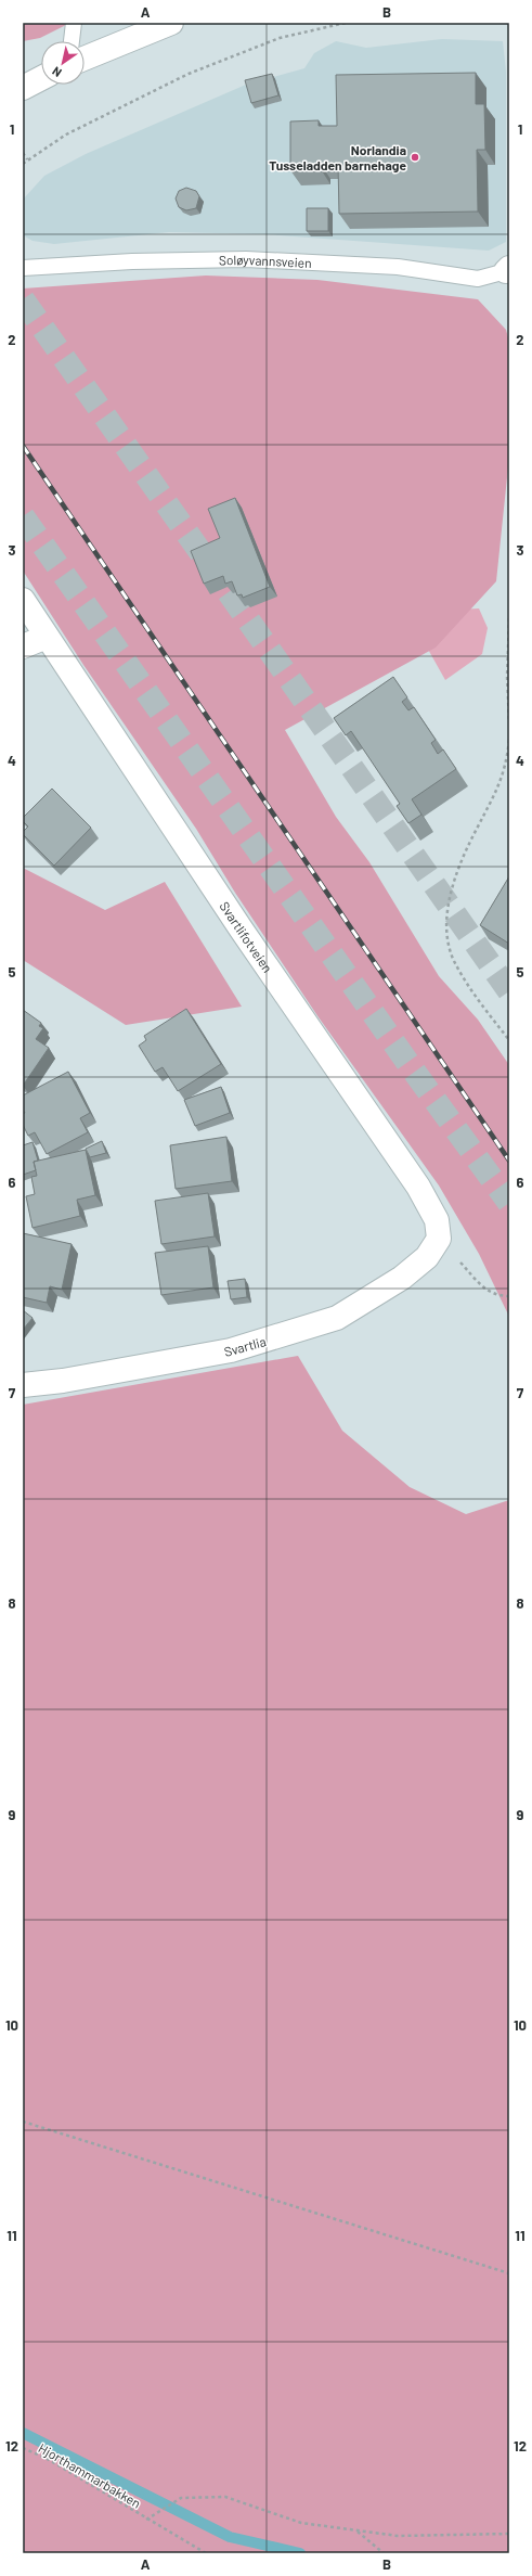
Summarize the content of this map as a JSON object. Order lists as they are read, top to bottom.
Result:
{
  "streets": {
    "street": ["Svartlifotveien", "Svartlia"],
    "lane": ["Soløyvannsveien"],
    "path": ["Hjorthammarbakken"]
  },
  "crossings": [
    ["Svartlifotveien", "Svartlia"]
  ],
  "places": ["Norlandia Tusseladden barnehage"],
  "north": "bottom left",
  "grid": {
    "columns": ["A", "B"],
    "rows": [
      "1",
      "2",
      "3",
      "4",
      "5",
      "6",
      "7",
      "8",
      "9",
      "10",
      "11",
      "12"
    ]
  }
}
